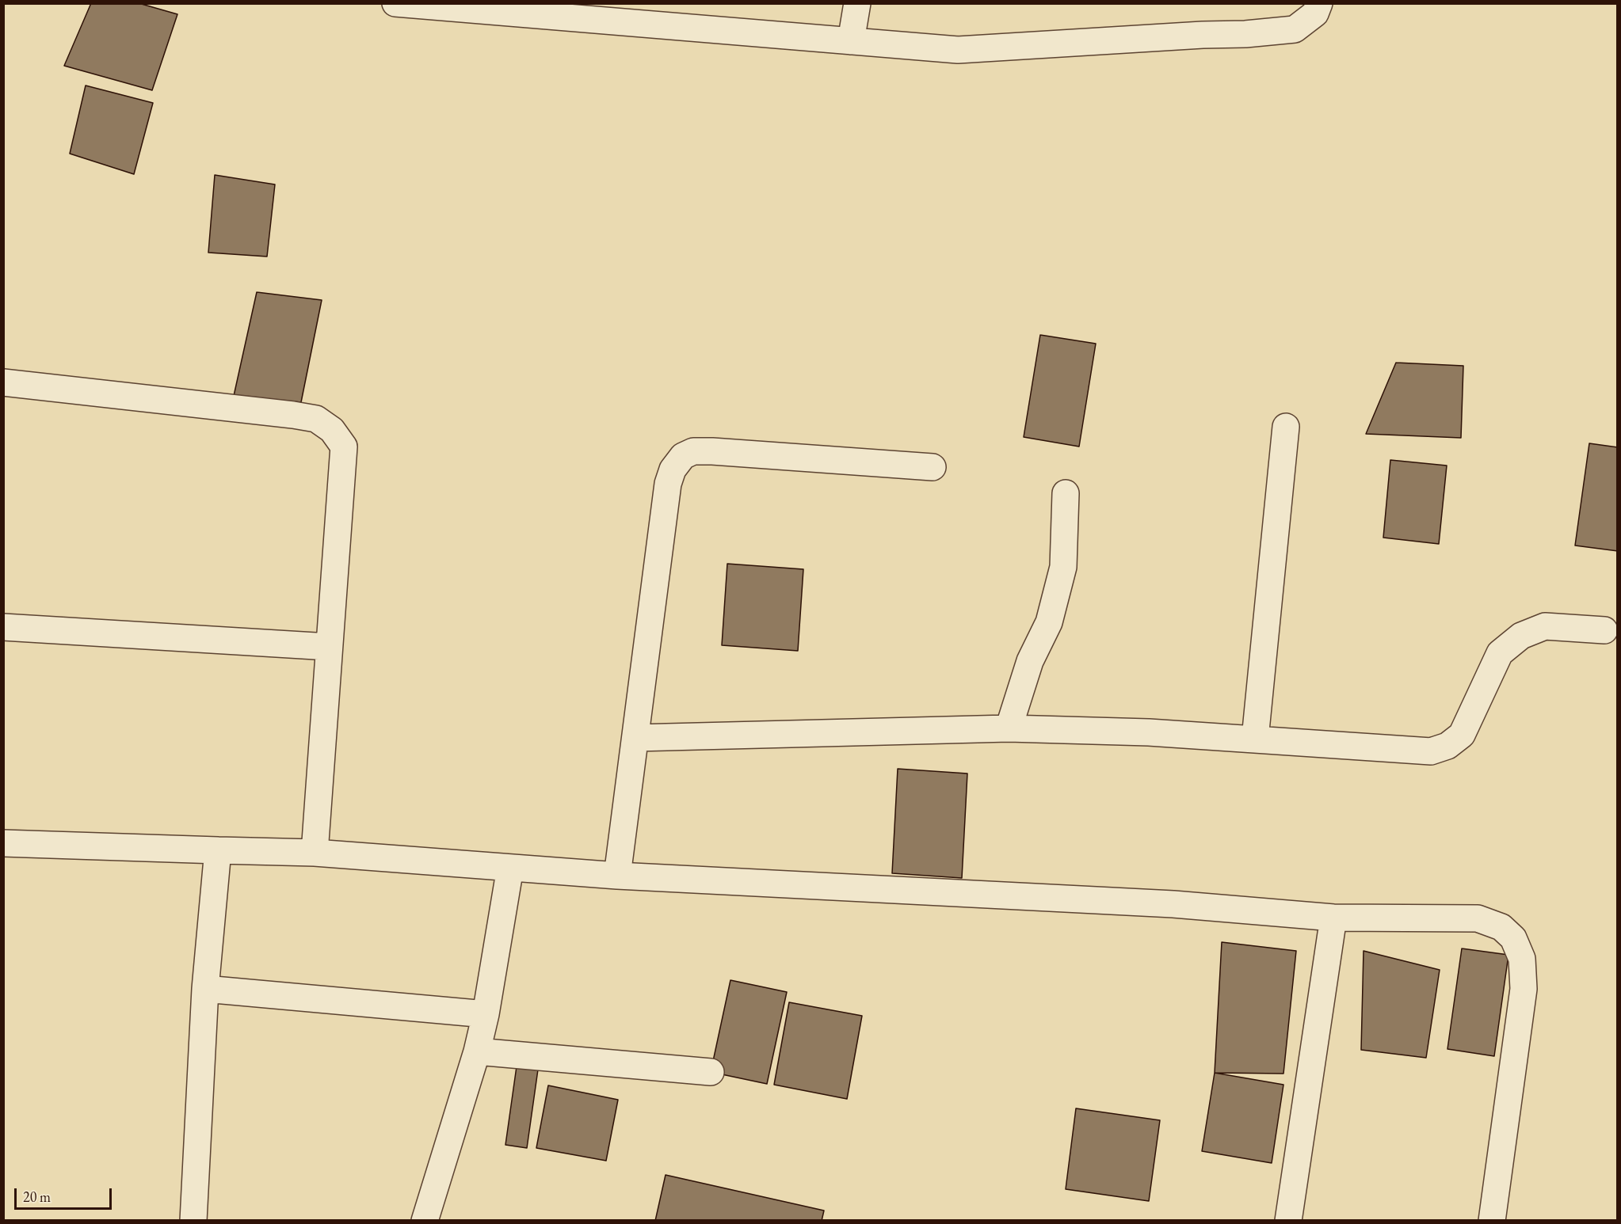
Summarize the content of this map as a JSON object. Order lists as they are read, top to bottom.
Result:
{
  "scale_bar": "20 m"
}
